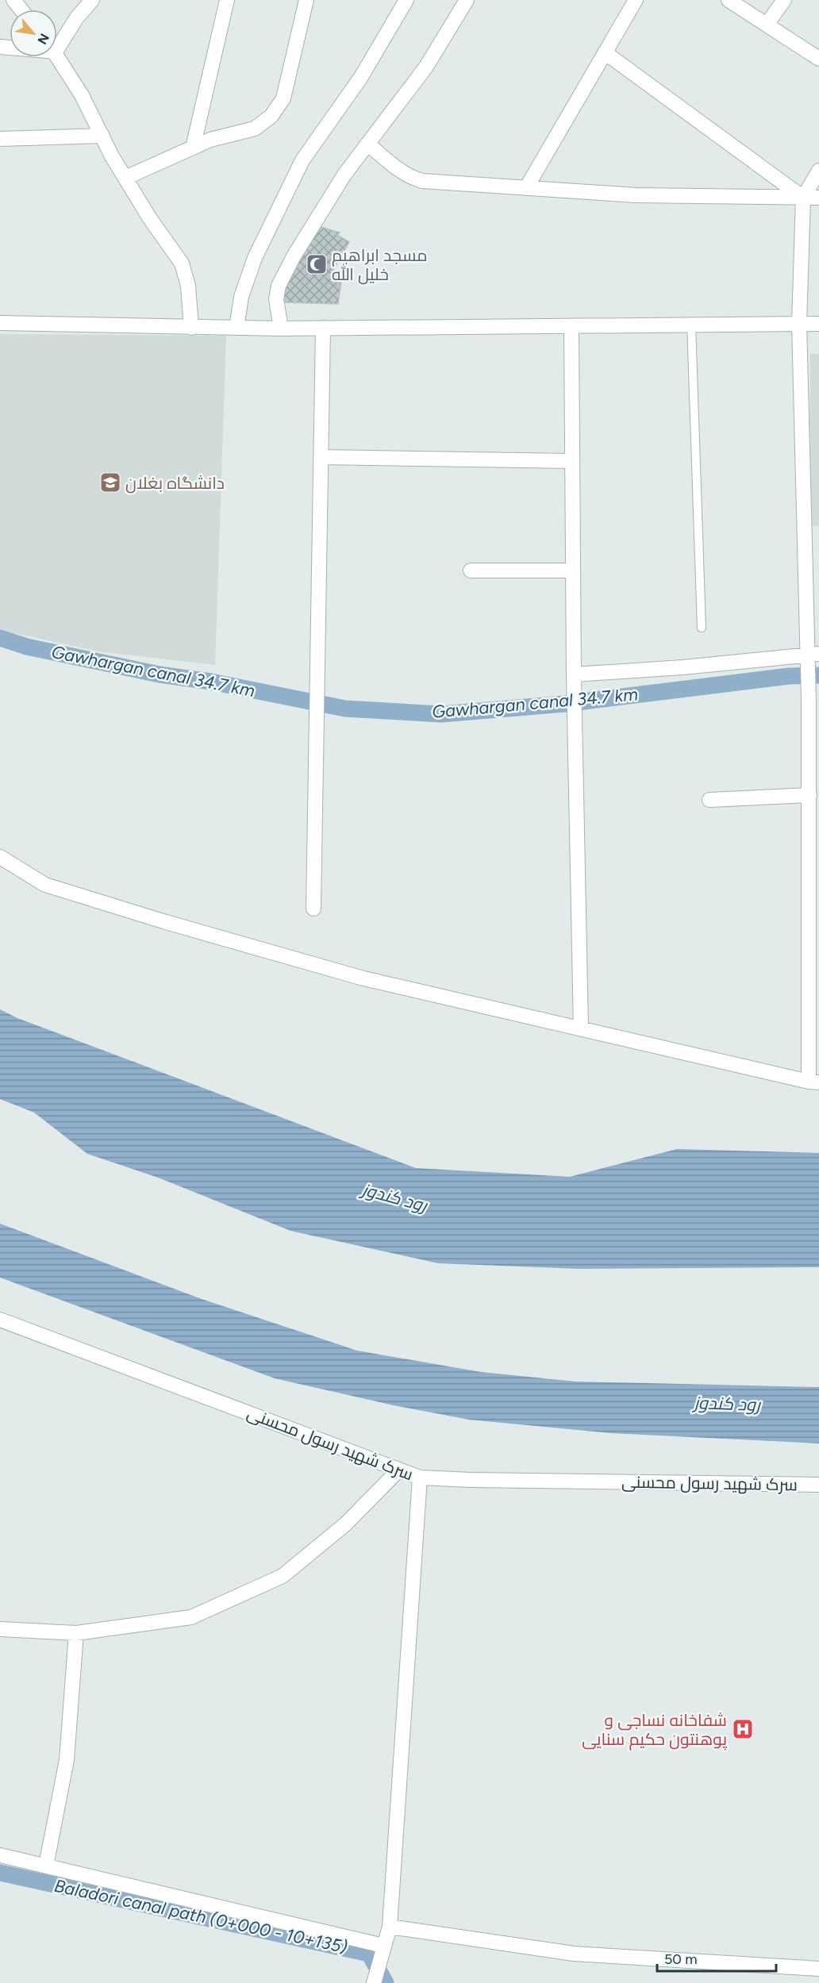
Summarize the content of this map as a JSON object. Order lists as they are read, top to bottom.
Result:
{
  "streets": {
    "street": ["سرک شهید رسول محسنی"]
  },
  "water": ["Gawhargan canal 34.7 km", "رود کندوز", "Baladori canal path (0+000 - 10+135)"],
  "places": {
    "mosque": ["مسجد ابراهیم خلیل الله"],
    "school or university": ["دانشگاه بغلان"],
    "hospital": ["شفاخانه نساجی و پوهنتون حکیم سنایی"]
  },
  "scale_bar": "50 m",
  "north": "bottom right"
}
